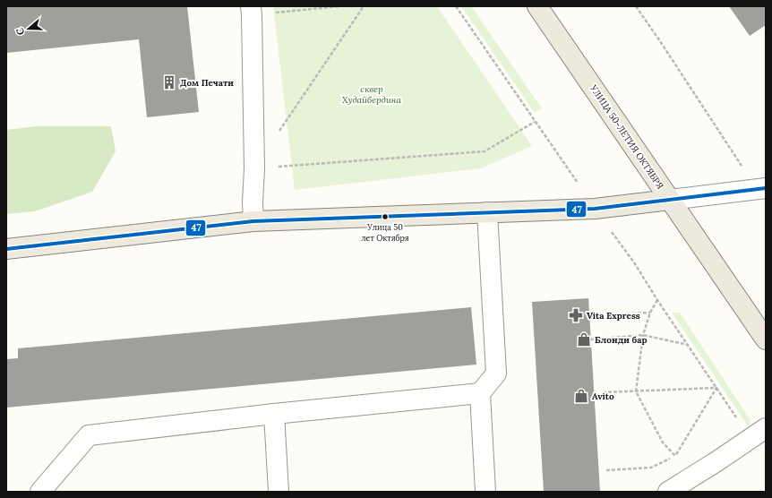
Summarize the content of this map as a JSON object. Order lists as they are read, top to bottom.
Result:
{
  "streets": {
    "main road": ["УЛИЦА 50-ЛЕТИЯ ОКТЯБРЯ"]
  },
  "parks": ["сквер Худайбердина"],
  "places": {
    "building": ["Дом Печати"],
    "other": ["Улица 50 лет Октября"],
    "pharmacy": ["Vita Express"],
    "shop": ["Блонди бар", "Avito"]
  },
  "lines": ["transit line 47"],
  "north": "left"
}
